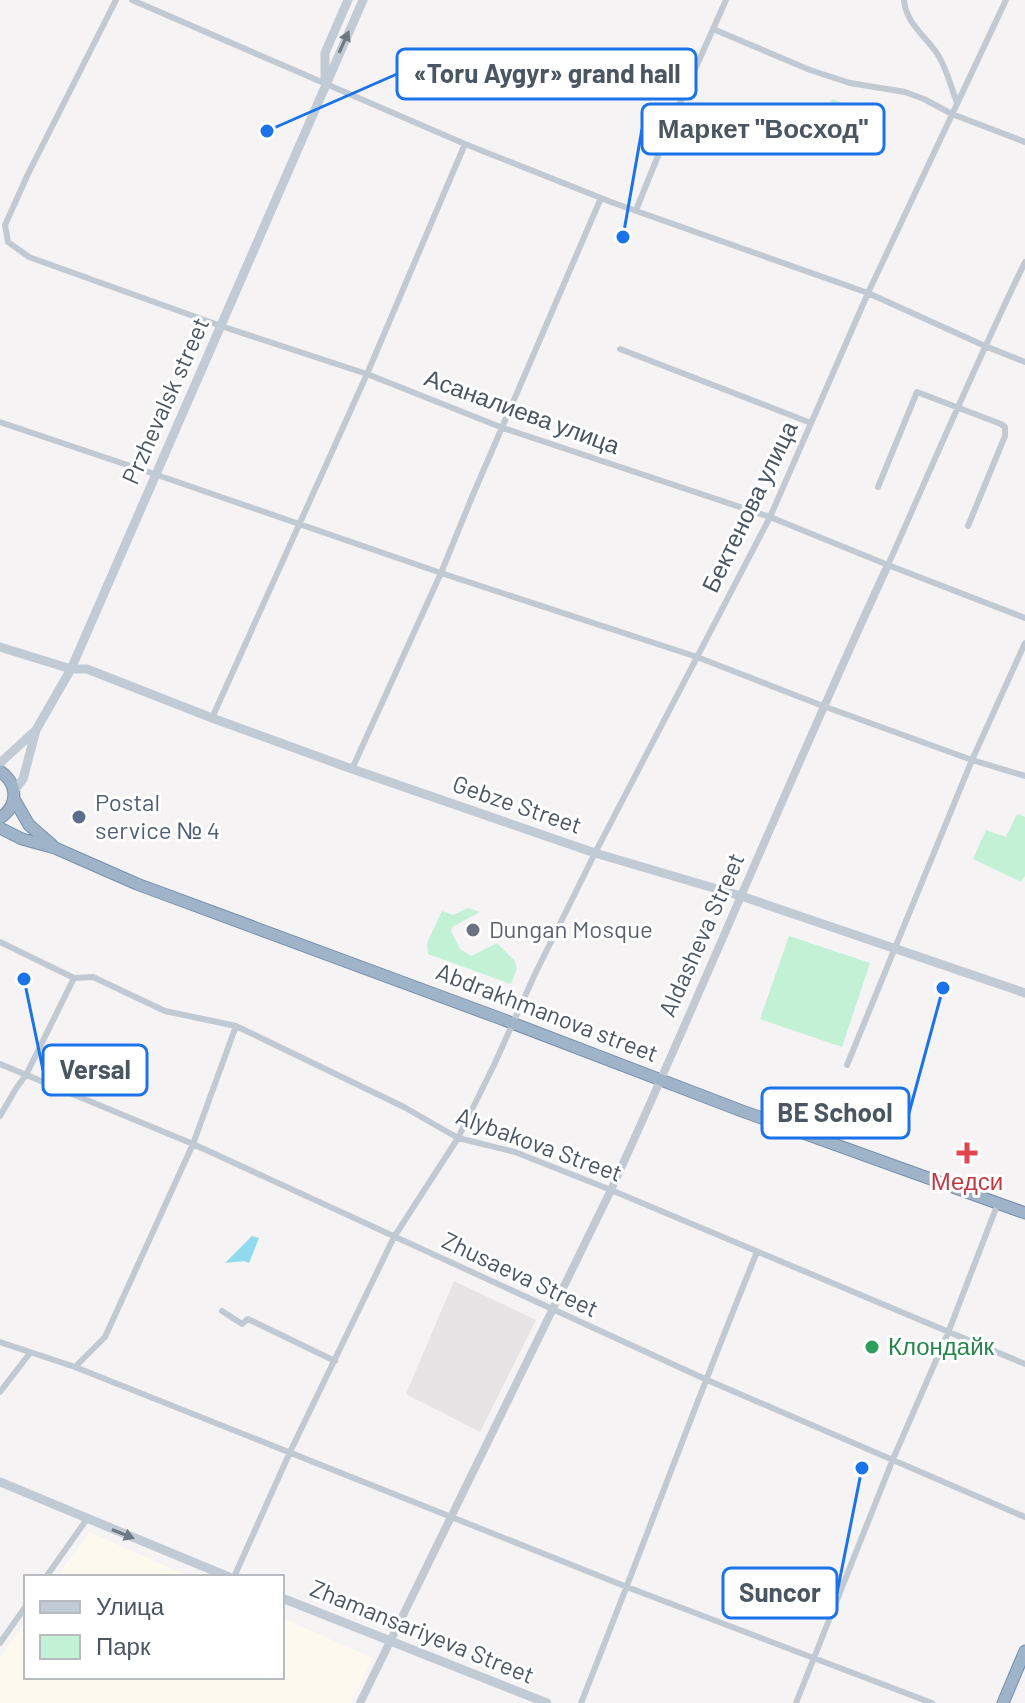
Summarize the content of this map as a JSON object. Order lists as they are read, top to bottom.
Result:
{
  "streets": {
    "highway": ["Abdrakhmanova street"],
    "main road": ["Przhevalsk street", "Gebze Street", "Zhamansariyeva Street"],
    "street": [
      "Асаналиева улица",
      "Бектенова улица",
      "Aldasheva Street",
      "Alybakova Street",
      "Zhusaeva Street"
    ]
  },
  "crossings": [
    ["Przhevalsk street", "Асаналиева улица"],
    ["Przhevalsk street", "Gebze Street"],
    ["Асаналиева улица", "Бектенова улица"],
    ["Асаналиева улица", "Aldasheva Street"],
    ["Бектенова улица", "Gebze Street"],
    ["Бектенова улица", "Abdrakhmanova street"],
    ["Бектенова улица", "Alybakova Street"],
    ["Бектенова улица", "Zhusaeva Street"],
    ["Gebze Street", "Aldasheva Street"],
    ["Aldasheva Street", "Abdrakhmanova street"],
    ["Aldasheva Street", "Alybakova Street"],
    ["Aldasheva Street", "Zhusaeva Street"],
    ["Aldasheva Street", "Zhamansariyeva Street"]
  ],
  "places": {
    "other": [
      "«Toru Aygyr» grand hall",
      "Маркет \"Восход\"",
      "Postal service № 4",
      "Dungan Mosque",
      "Versal",
      "BE School",
      "Клондайк",
      "Suncor"
    ],
    "health": ["Медси"]
  },
  "legend": ["Улица", "Парк"]
}
